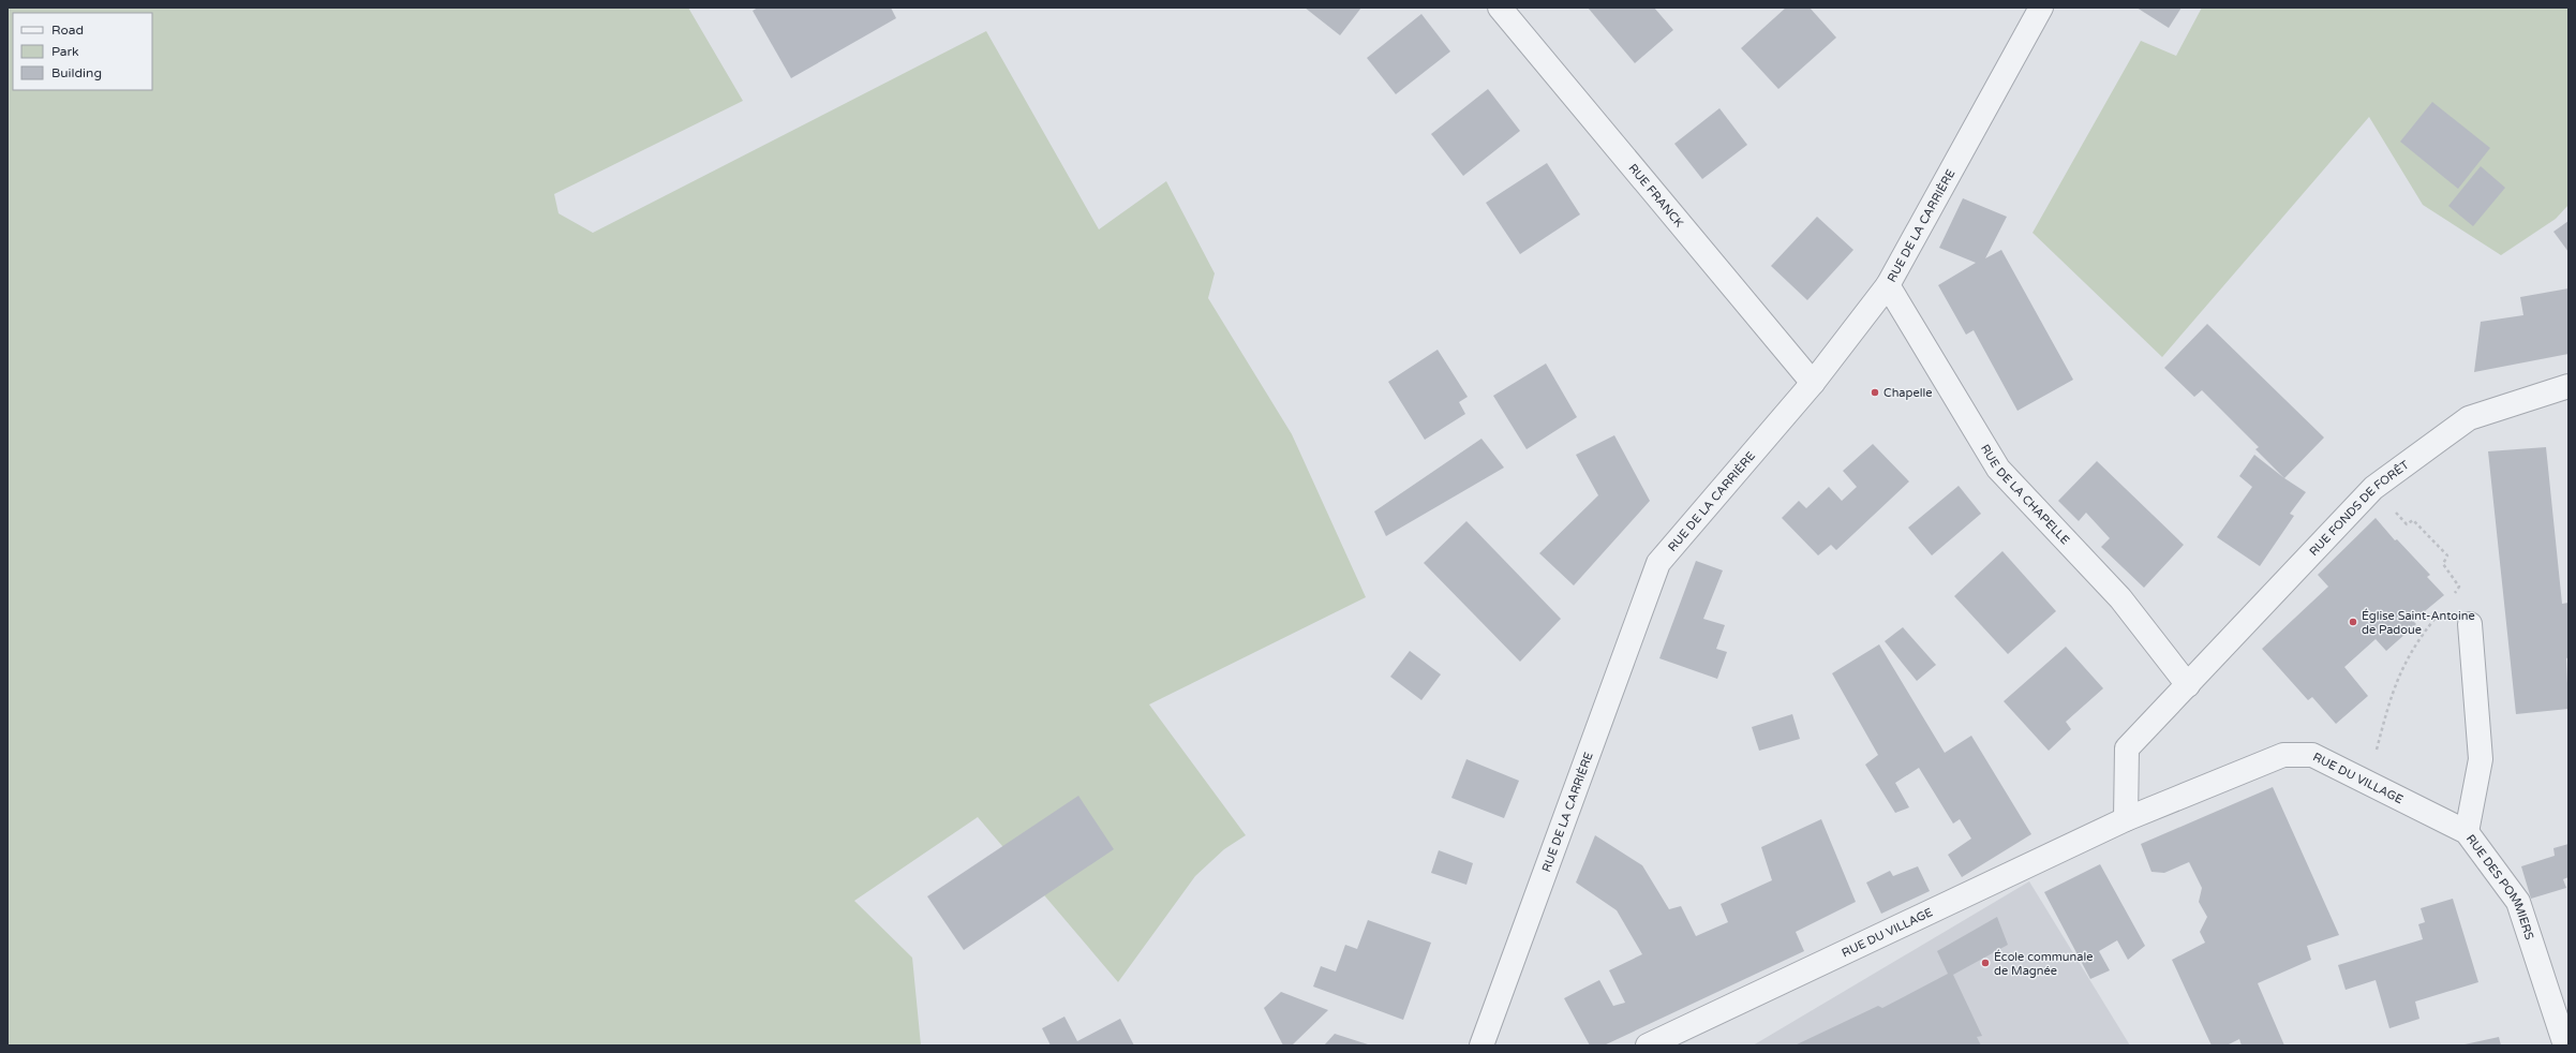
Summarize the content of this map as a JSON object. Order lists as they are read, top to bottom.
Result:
{
  "streets": {
    "street": [
      "RUE FRANCK",
      "RUE DE LA CARRIÈRE",
      "RUE DE LA CHAPELLE",
      "RUE FONDS DE FORÊT",
      "RUE DU VILLAGE",
      "RUE DES POMMIERS"
    ]
  },
  "crossings": [
    ["RUE FRANCK", "RUE DE LA CARRIÈRE"],
    ["RUE DE LA CARRIÈRE", "RUE DE LA CHAPELLE"],
    ["RUE DE LA CHAPELLE", "RUE FONDS DE FORÊT"],
    ["RUE DU VILLAGE", "RUE DES POMMIERS"]
  ],
  "places": ["Chapelle", "Église Saint-Antoine de Padoue", "École communale de Magnée"],
  "legend": ["Road", "Park", "Building"]
}
